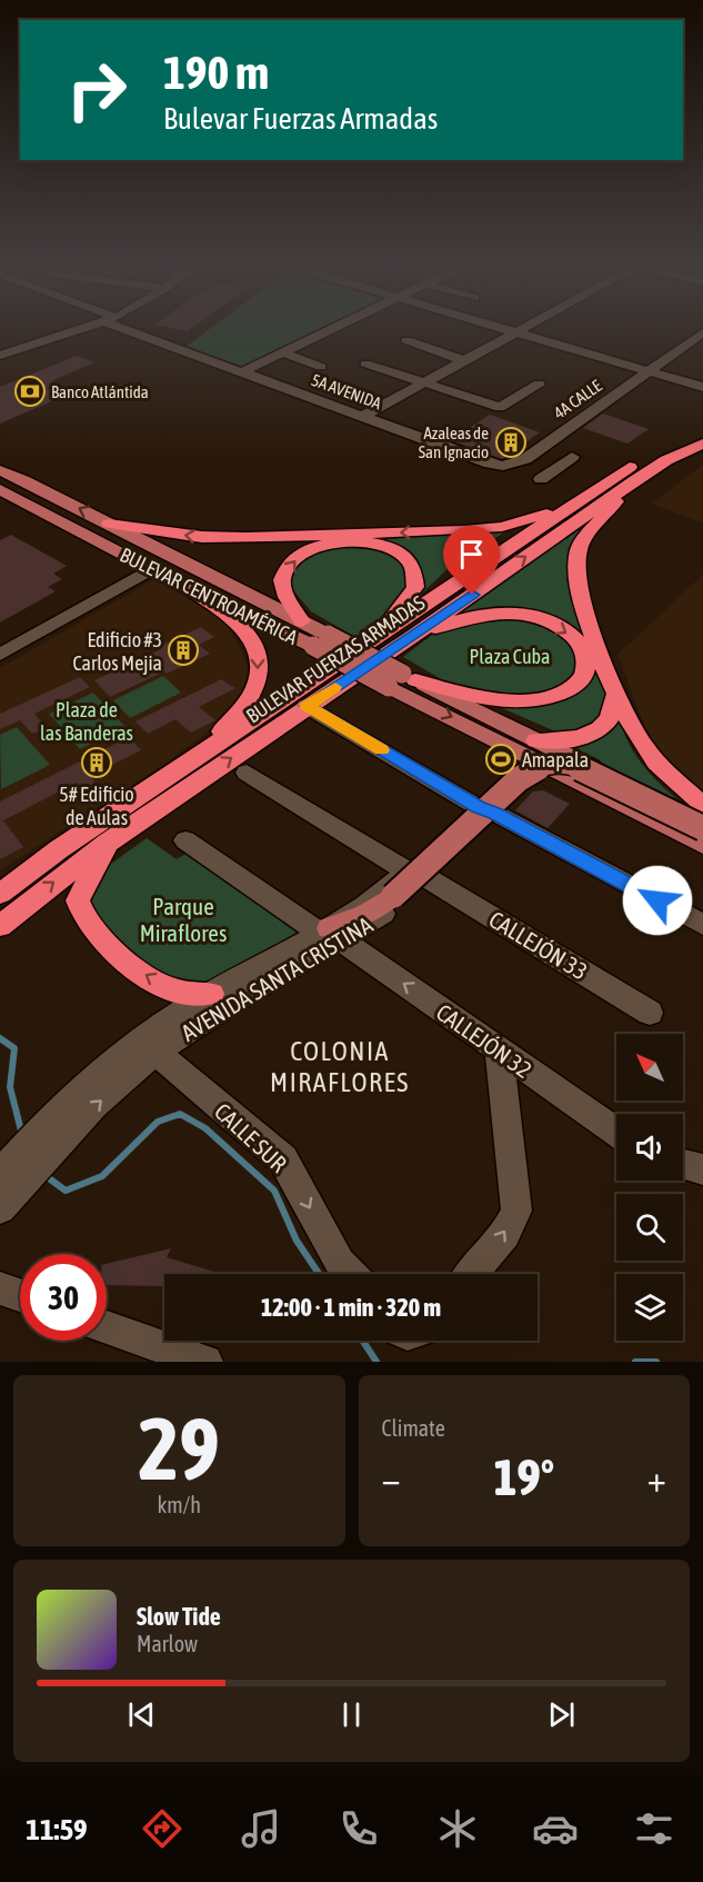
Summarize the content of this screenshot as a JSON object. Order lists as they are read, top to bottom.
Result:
{
  "streets": {
    "highway": ["BULEVAR FUERZAS ARMADAS"],
    "main road": ["BULEVAR CENTROAMÉRICA"],
    "street": [
      "5A AVENIDA",
      "4A CALLE",
      "CALLEJÓN 33",
      "AVENIDA SANTA CRISTINA",
      "CALLEJÓN 32",
      "CALLE SUR"
    ]
  },
  "crossings": [
    ["5A AVENIDA", "4A CALLE"],
    ["BULEVAR CENTROAMÉRICA", "AVENIDA SANTA CRISTINA"],
    ["CALLEJÓN 33", "AVENIDA SANTA CRISTINA"],
    ["AVENIDA SANTA CRISTINA", "CALLEJÓN 32"],
    ["AVENIDA SANTA CRISTINA", "CALLE SUR"]
  ],
  "one_way": ["CALLEJÓN 32", "CALLE SUR"],
  "districts": ["COLONIA MIRAFLORES"],
  "parks": ["Plaza Cuba", "Plaza de las Banderas", "Parque Miraflores"],
  "places": {
    "bank": ["Banco Atlántida"],
    "building": ["Azaleas de San Ignacio", "Edificio #3 Carlos Mejia", "5# Edificio de Aulas"],
    "sports": ["Amapala"]
  },
  "north": "top left",
  "page": {
    "turn": ["190 m", "Bulevar Fuerzas Armadas"],
    "limit": "30",
    "trip": "12:00 · 1 min · 320 m",
    "tile": [
      ["29", "km/h"],
      "Climate"
    ],
    "heat": ["−", "19°", "+"],
    "song": ["Slow Tide", "Marlow"],
    "tabs": "11:59"
  }
}
